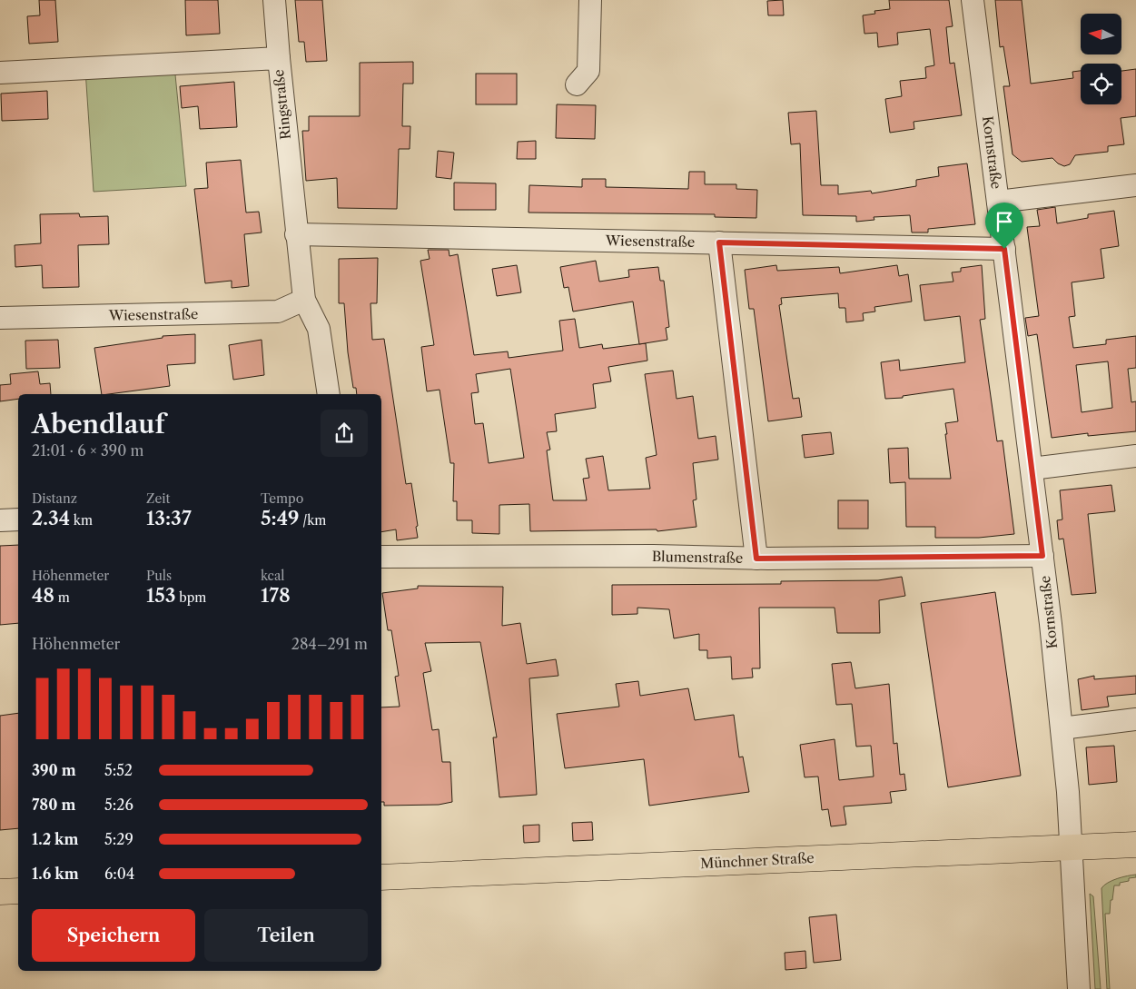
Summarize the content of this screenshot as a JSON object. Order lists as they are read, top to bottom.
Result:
{
  "streets": {
    "main road": ["Münchner Straße"],
    "street": [
      "Ringstraße",
      "Kornstraße",
      "Wiesenstraße",
      "Blumenstraße"
    ]
  },
  "crossings": [
    ["Ringstraße", "Wiesenstraße"],
    ["Kornstraße", "Wiesenstraße"],
    ["Kornstraße", "Blumenstraße"],
    ["Kornstraße", "Münchner Straße"]
  ],
  "north": "left",
  "page": {
    "heading": ["Abendlauf", "21:01 · 6 × 390 m"],
    "stats": [
      ["Distanz", "2.34 km"],
      ["Zeit", "13:37"],
      ["Tempo", "5:49 /km"],
      ["Höhenmeter", "48 m"],
      ["Puls", "153 bpm"],
      ["kcal", "178"]
    ],
    "chart": ["Höhenmeter", "284–291 m"],
    "list": [
      {
        "name": "390 m",
        "note": "5:52"
      },
      {
        "name": "780 m",
        "note": "5:26"
      },
      {
        "name": "1.2 km",
        "note": "5:29"
      },
      {
        "name": "1.6 km",
        "note": "6:04"
      }
    ],
    "buttons": ["Speichern", "Teilen"]
  }
}
